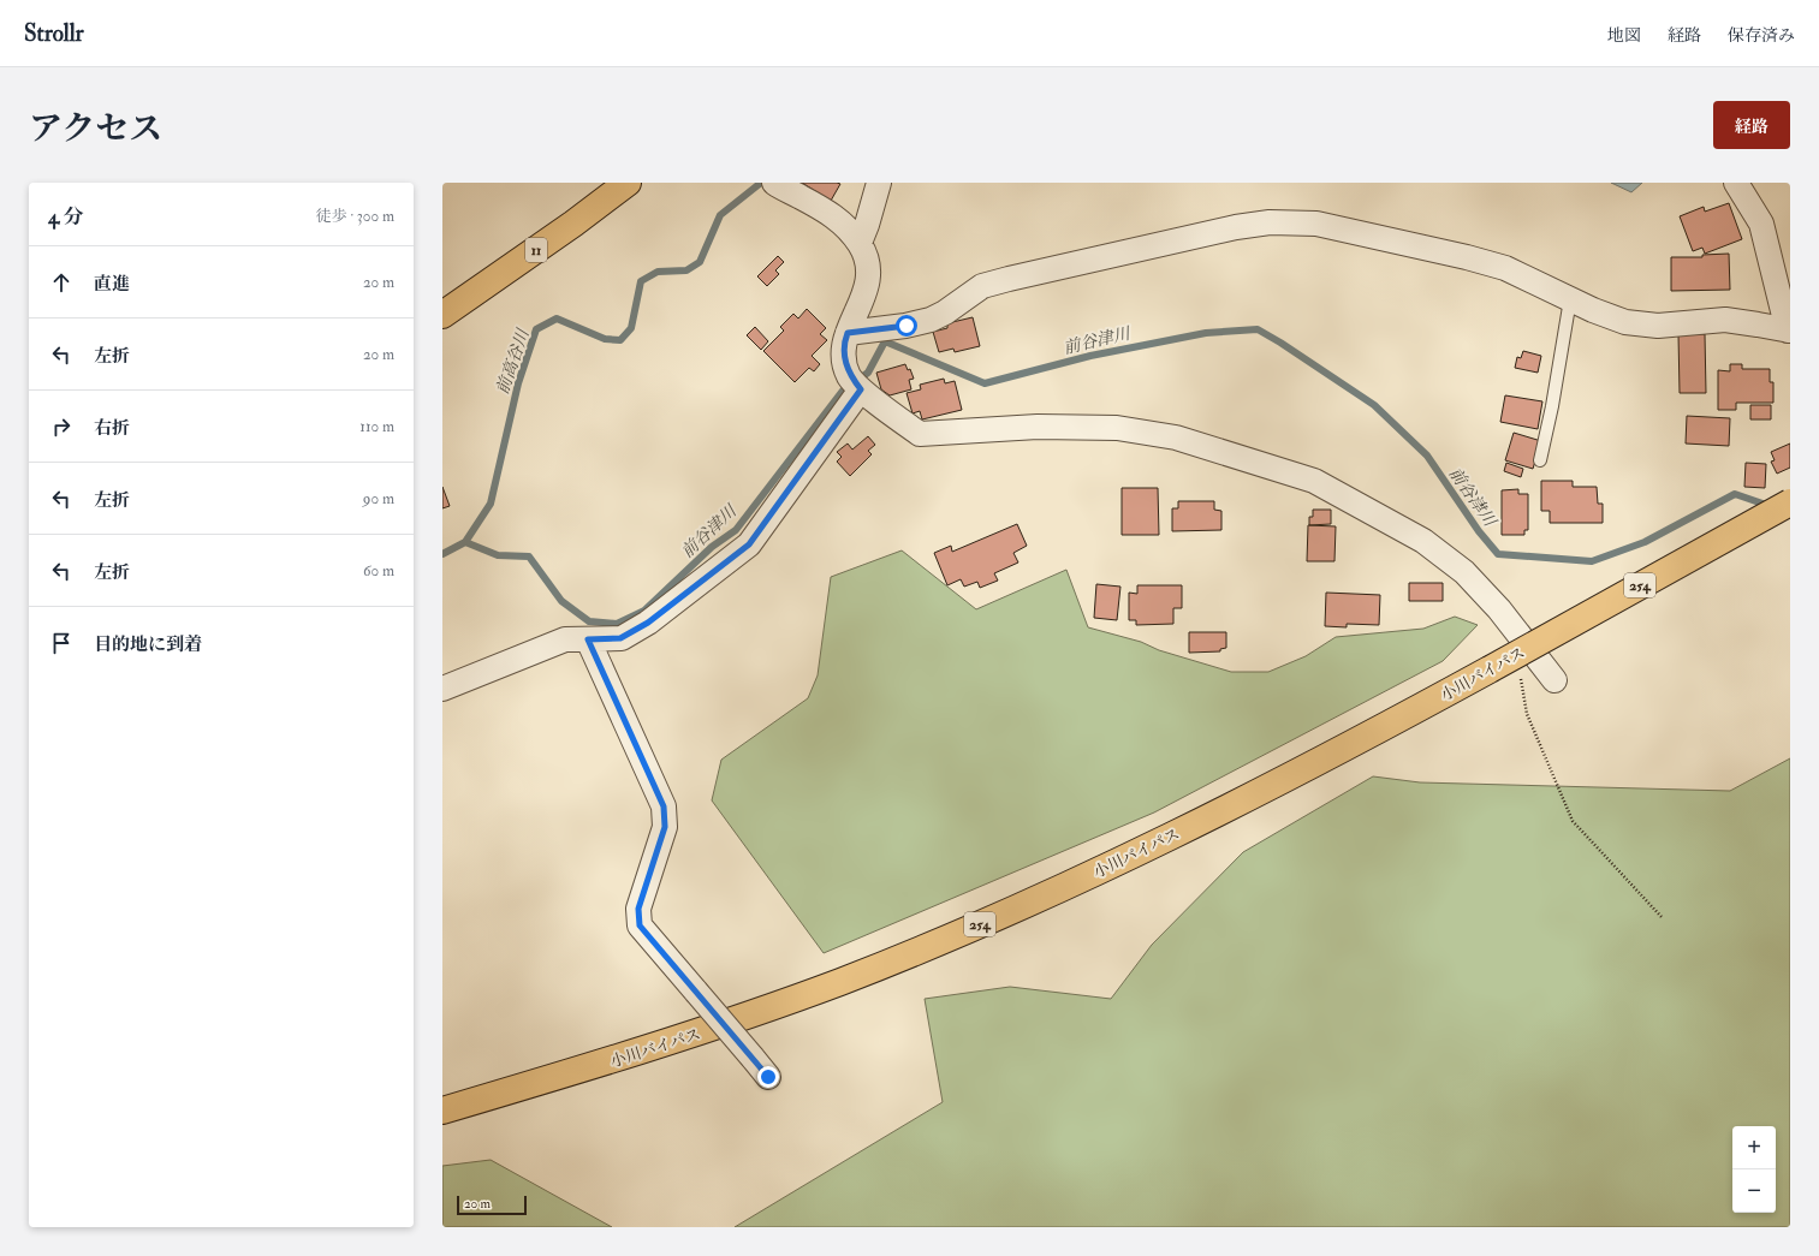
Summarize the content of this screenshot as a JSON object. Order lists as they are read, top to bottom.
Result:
{
  "streets": {
    "main road": ["11", "254", "小川バイパス"]
  },
  "water": ["前谷津川", "前高谷川"],
  "scale_bar": "20 m",
  "page": {
    "header": "Strollr",
    "nav": ["地図", "経路", "保存済み"],
    "title": "アクセス",
    "buttons": "経路",
    "heading": ["4 分", "徒歩 · 300 m"],
    "list": [
      ["直進", "20 m"],
      ["左折", "20 m"],
      ["右折", "110 m"],
      ["左折", "90 m"],
      ["左折", "60 m"],
      "目的地に到着"
    ],
    "map_buttons": ["+", "−"],
    "scale": "20 m"
  }
}
